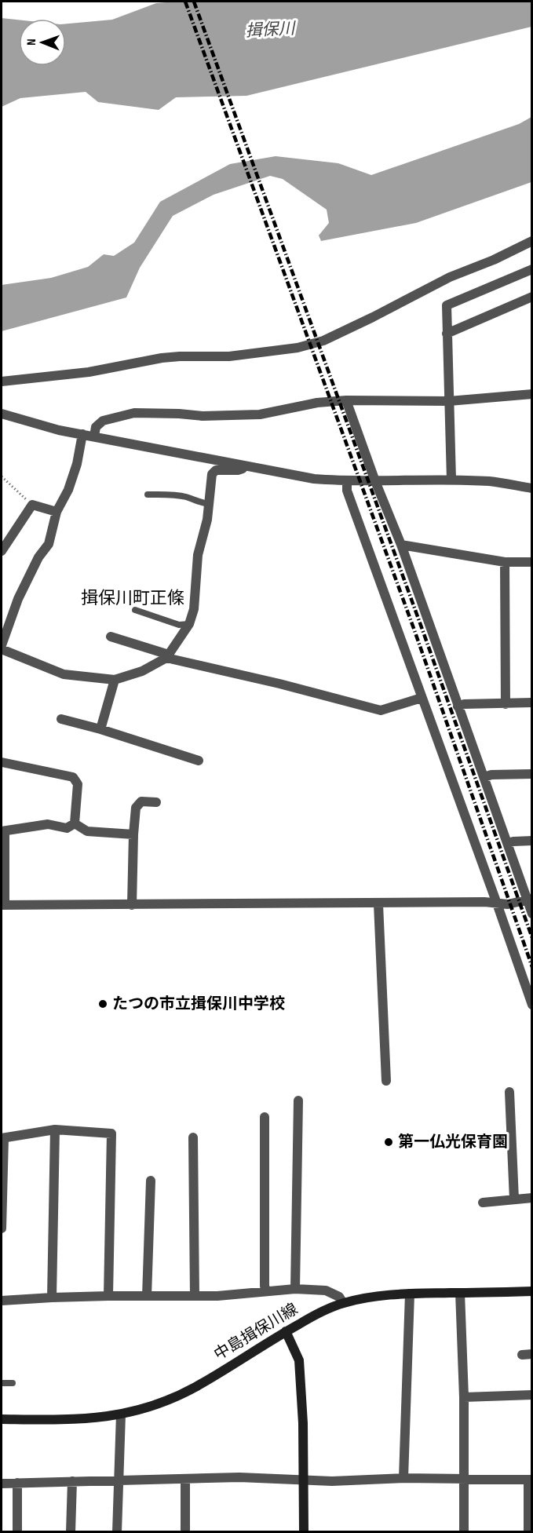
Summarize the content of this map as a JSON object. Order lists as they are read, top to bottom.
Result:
{
  "streets": {
    "main road": ["中島揖保川線"]
  },
  "districts": ["揖保川町正條"],
  "water": ["揖保川"],
  "places": ["たつの市立揖保川中学校", "第一仏光保育園"],
  "north": "left"
}
